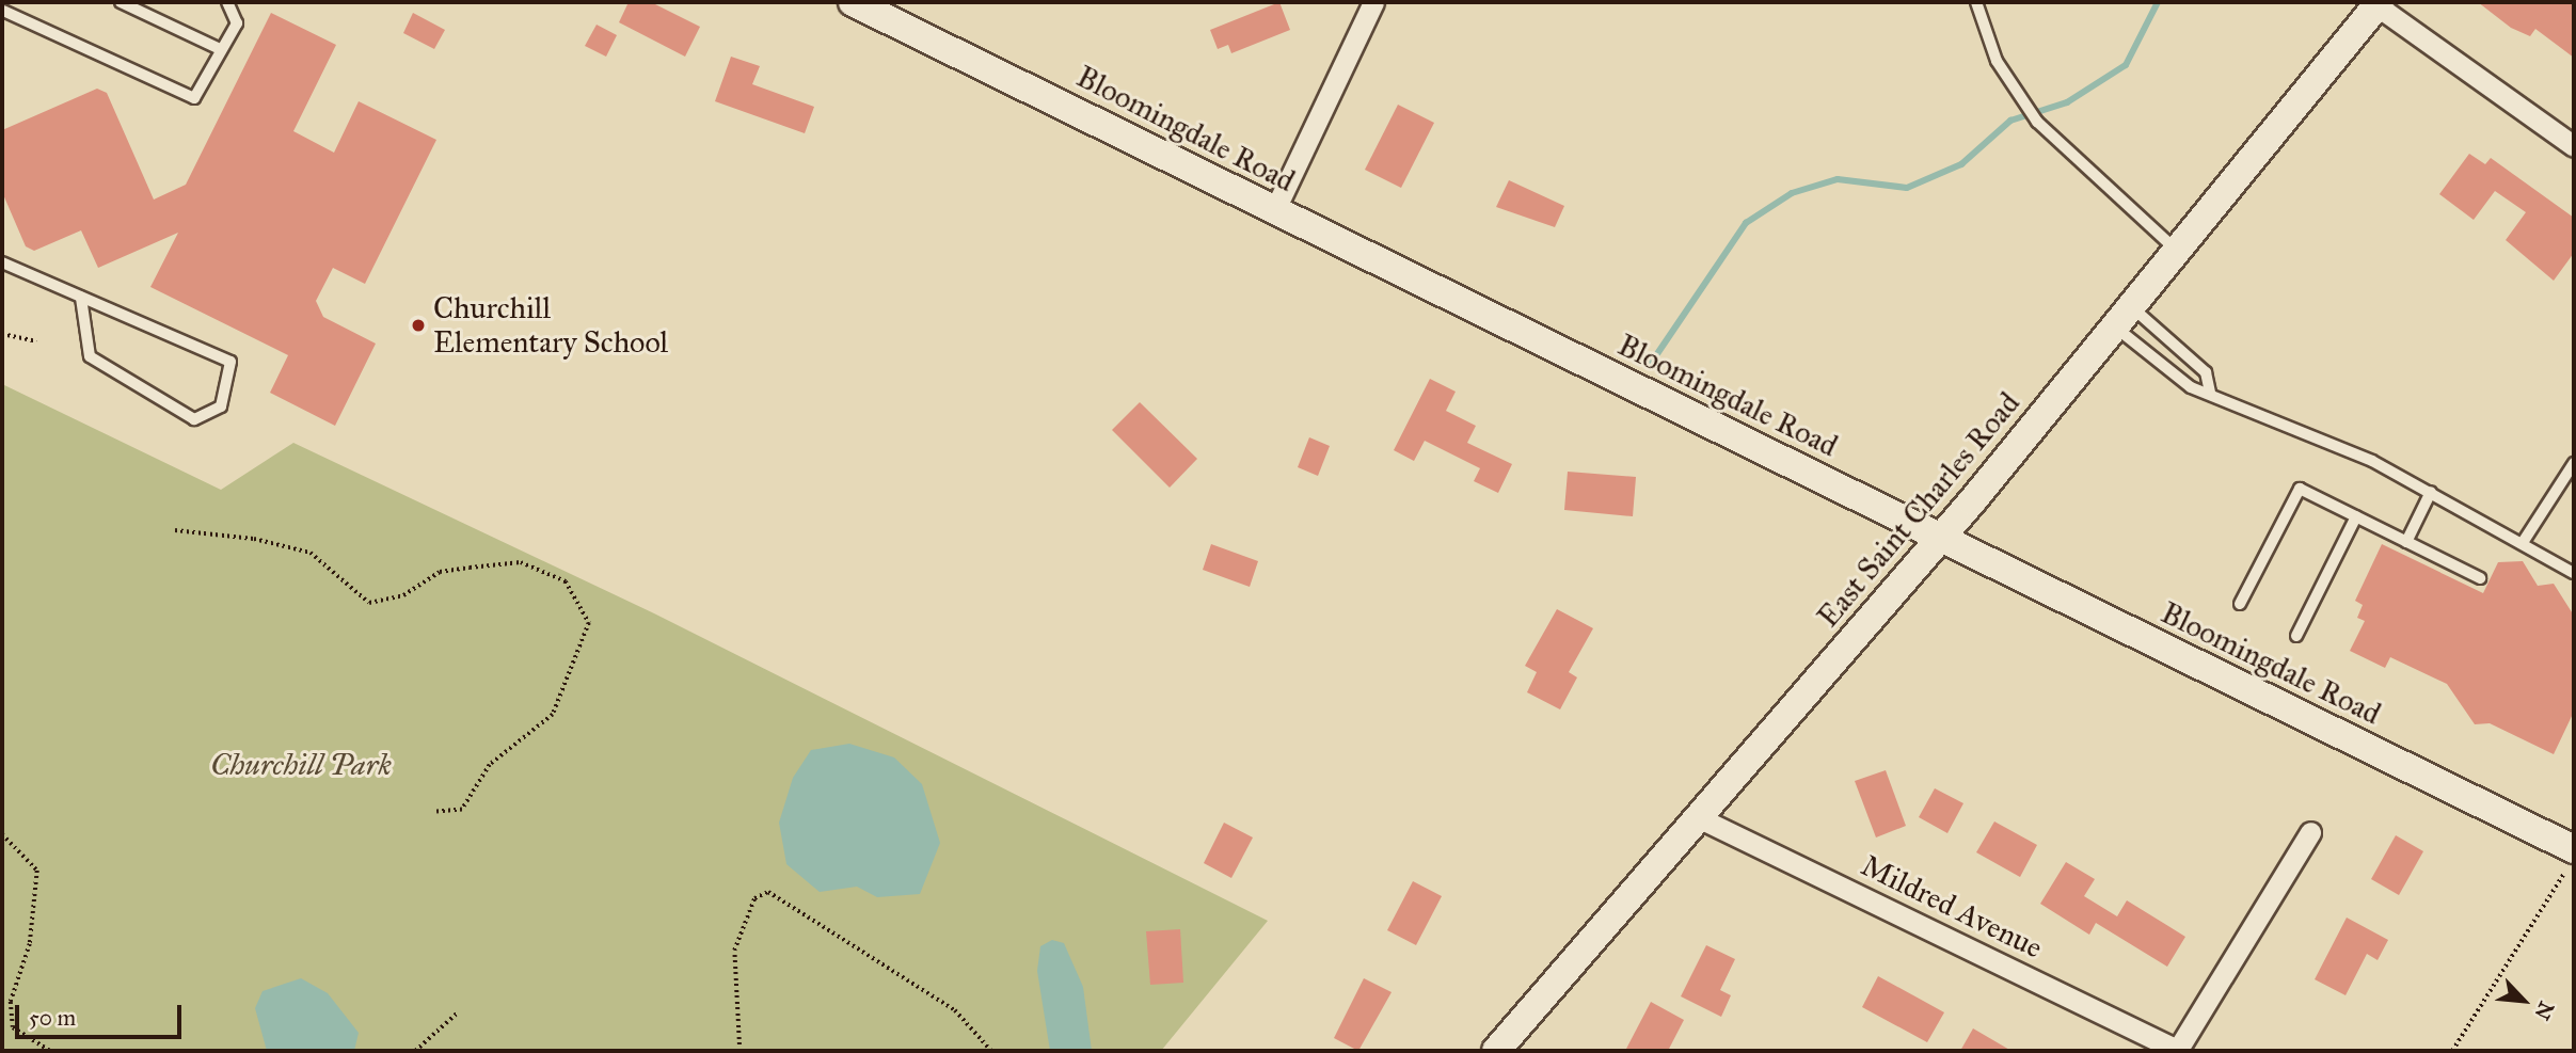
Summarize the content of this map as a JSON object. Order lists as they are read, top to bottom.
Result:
{
  "streets": {
    "street": ["Bloomingdale Road", "East Saint Charles Road", "Mildred Avenue"]
  },
  "crossings": [
    ["Bloomingdale Road", "East Saint Charles Road"],
    ["East Saint Charles Road", "Mildred Avenue"]
  ],
  "parks": ["Churchill Park"],
  "places": ["Churchill Elementary School"],
  "scale_bar": "50 m",
  "north": "bottom right"
}
